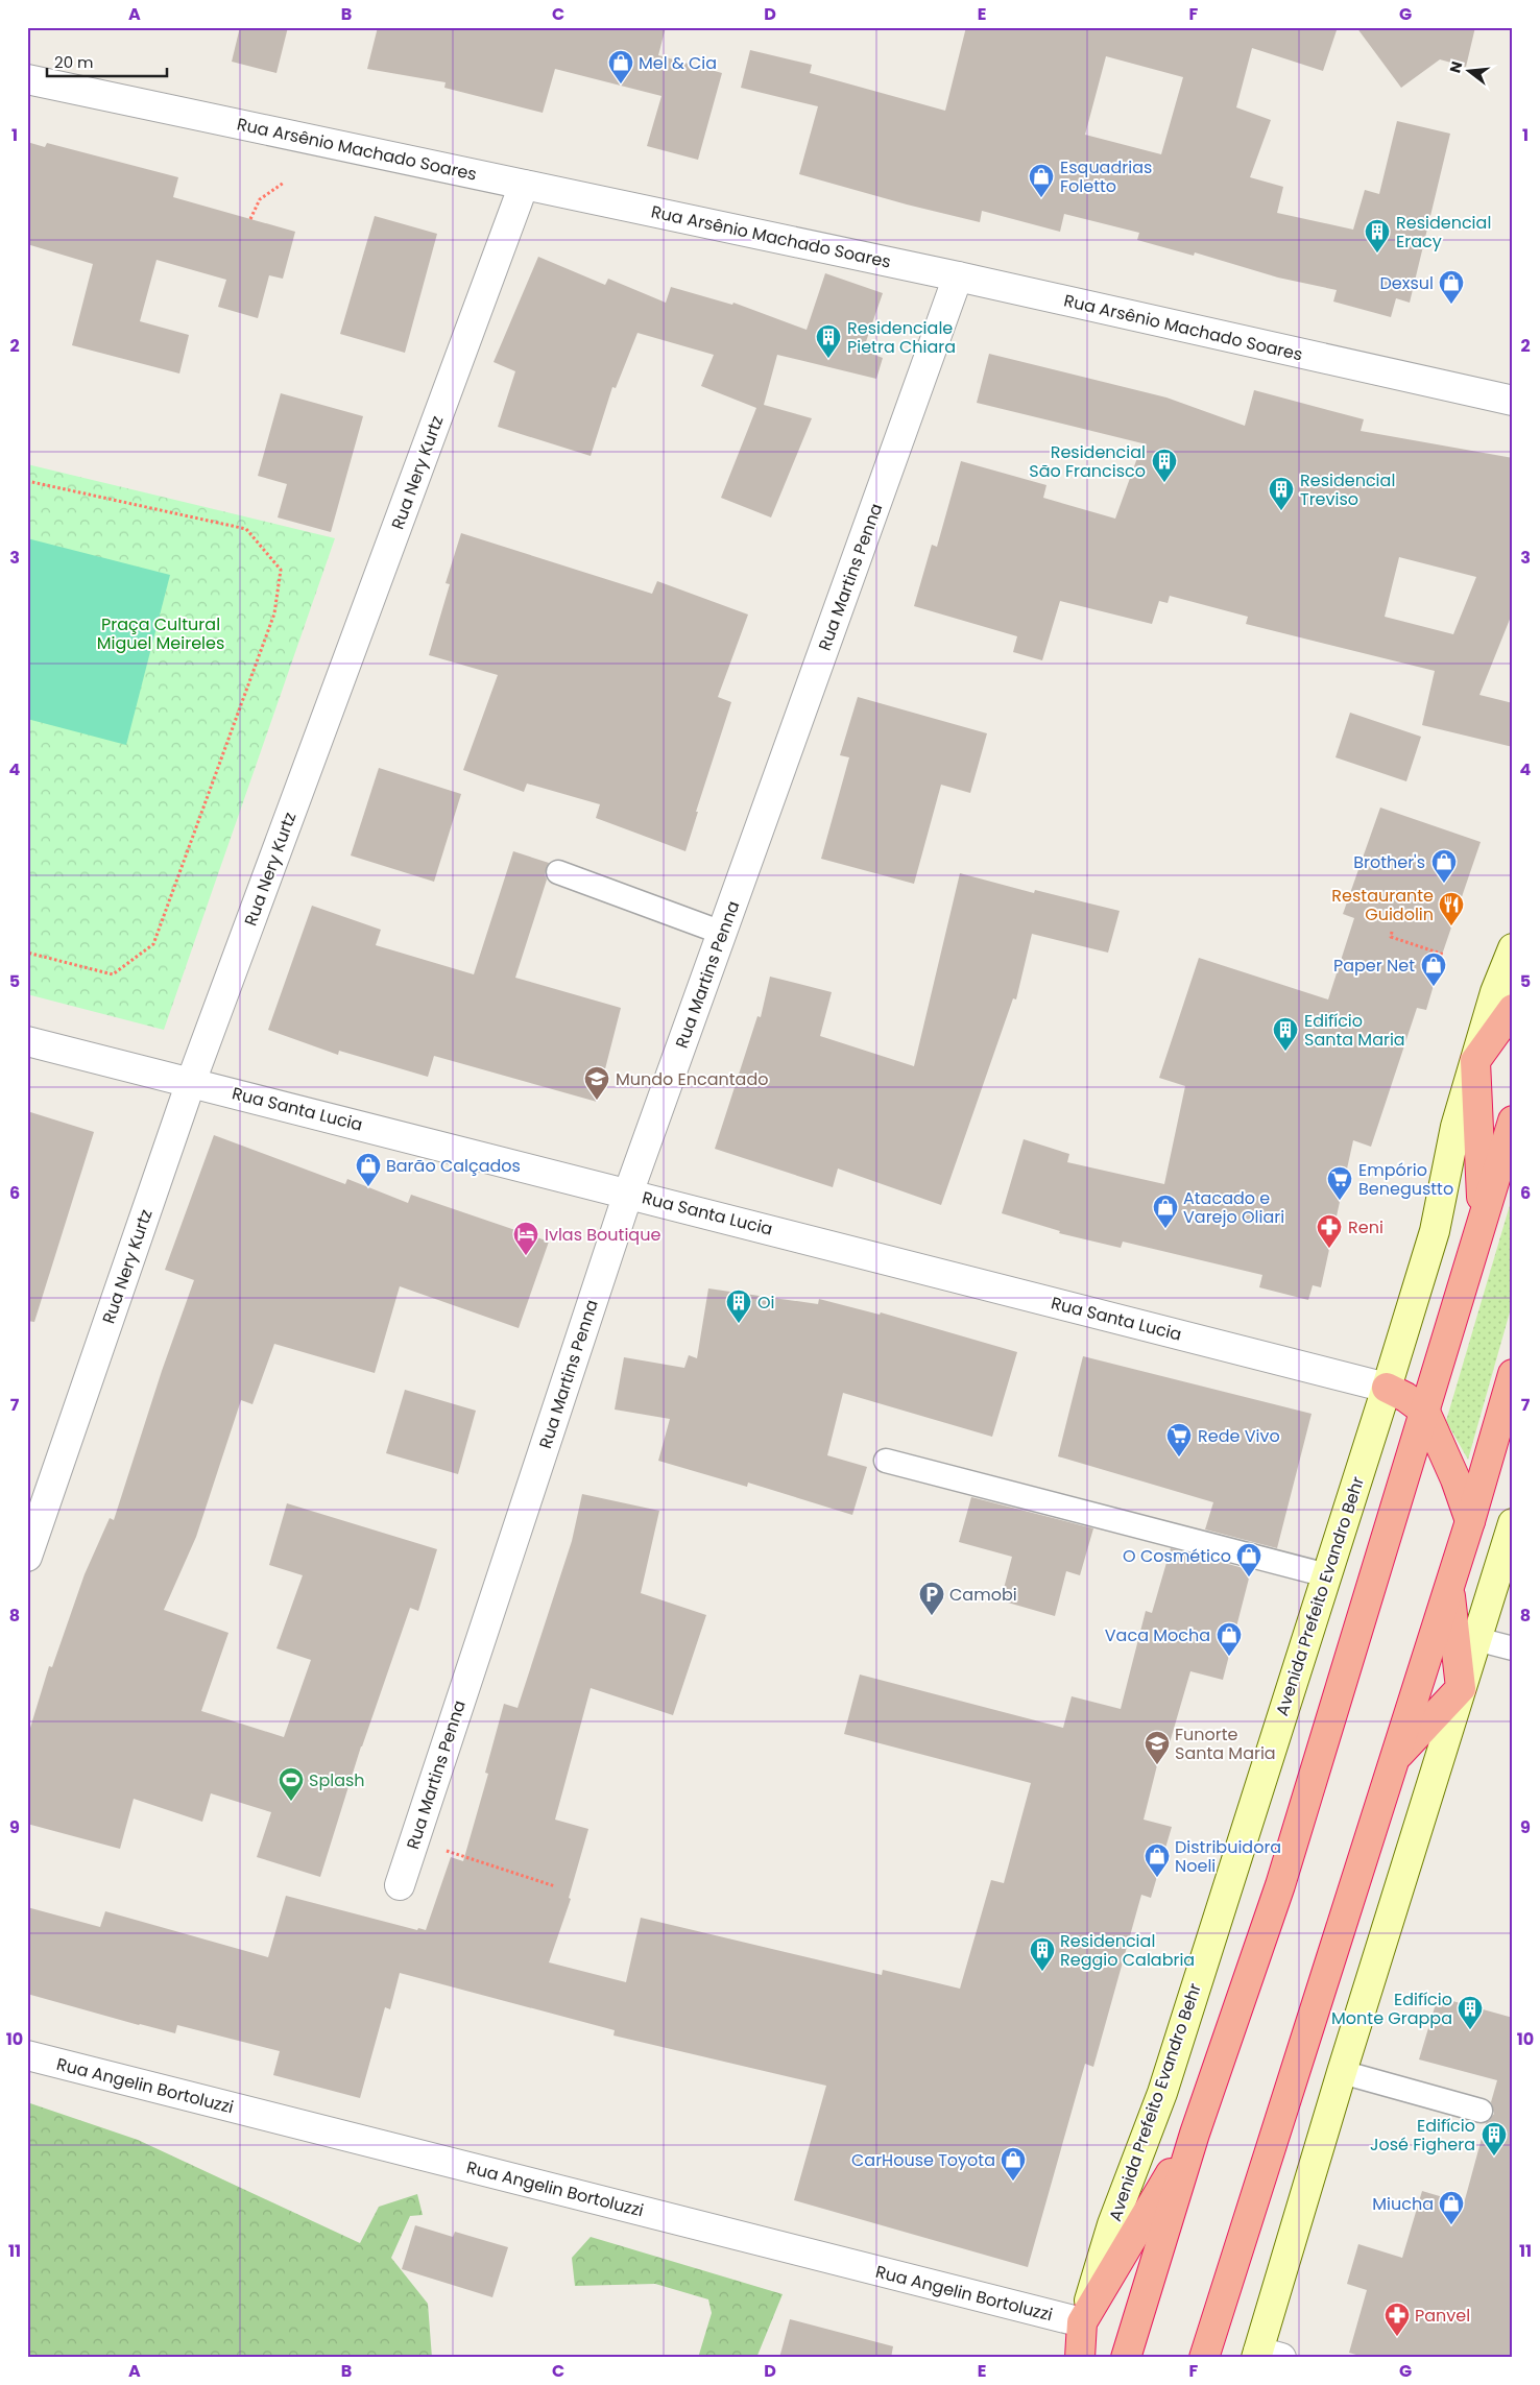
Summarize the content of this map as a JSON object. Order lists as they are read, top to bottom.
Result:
{
  "streets": {
    "main road": ["Avenida Prefeito Evandro Behr"],
    "street": [
      "Rua Arsênio Machado Soares",
      "Rua Nery Kurtz",
      "Rua Martins Penna",
      "Rua Santa Lucia",
      "Rua Angelin Bortoluzzi"
    ]
  },
  "crossings": [
    ["Rua Arsênio Machado Soares", "Rua Nery Kurtz"],
    ["Rua Arsênio Machado Soares", "Rua Martins Penna"],
    ["Rua Nery Kurtz", "Rua Santa Lucia"],
    ["Rua Martins Penna", "Rua Santa Lucia"],
    ["Rua Santa Lucia", "Avenida Prefeito Evandro Behr"],
    ["Avenida Prefeito Evandro Behr", "Rua Angelin Bortoluzzi"]
  ],
  "parks": ["Praça Cultural Miguel Meireles"],
  "places": {
    "shop": [
      "Mel & Cia",
      "Esquadrias Foletto",
      "Dexsul",
      "Brother's",
      "Paper Net",
      "Barão Calçados",
      "Atacado e Varejo Oliari",
      "O Cosmético",
      "Vaca Mocha",
      "Distribuidora Noeli",
      "CarHouse Toyota",
      "Miucha"
    ],
    "building": [
      "Residencial Eracy",
      "Residenciale Pietra Chiara",
      "Residencial São Francisco",
      "Residencial Treviso",
      "Edifício Santa Maria",
      "Oi",
      "Residencial Reggio Calabria",
      "Edifício Monte Grappa",
      "Edifício José Fighera"
    ],
    "restaurant": ["Restaurante Guidolin"],
    "school or university": ["Mundo Encantado", "Funorte Santa Maria"],
    "supermarket": ["Empório Benegustto", "Rede Vivo"],
    "pharmacy": ["Reni", "Panvel"],
    "hotel": ["Ivlas Boutique"],
    "parking": ["Camobi"],
    "sports": ["Splash"]
  },
  "scale_bar": "20 m",
  "north": "left",
  "grid": {
    "columns": [
      "A",
      "B",
      "C",
      "D",
      "E",
      "F",
      "G"
    ],
    "rows": [
      "1",
      "2",
      "3",
      "4",
      "5",
      "6",
      "7",
      "8",
      "9",
      "10",
      "11"
    ]
  }
}
